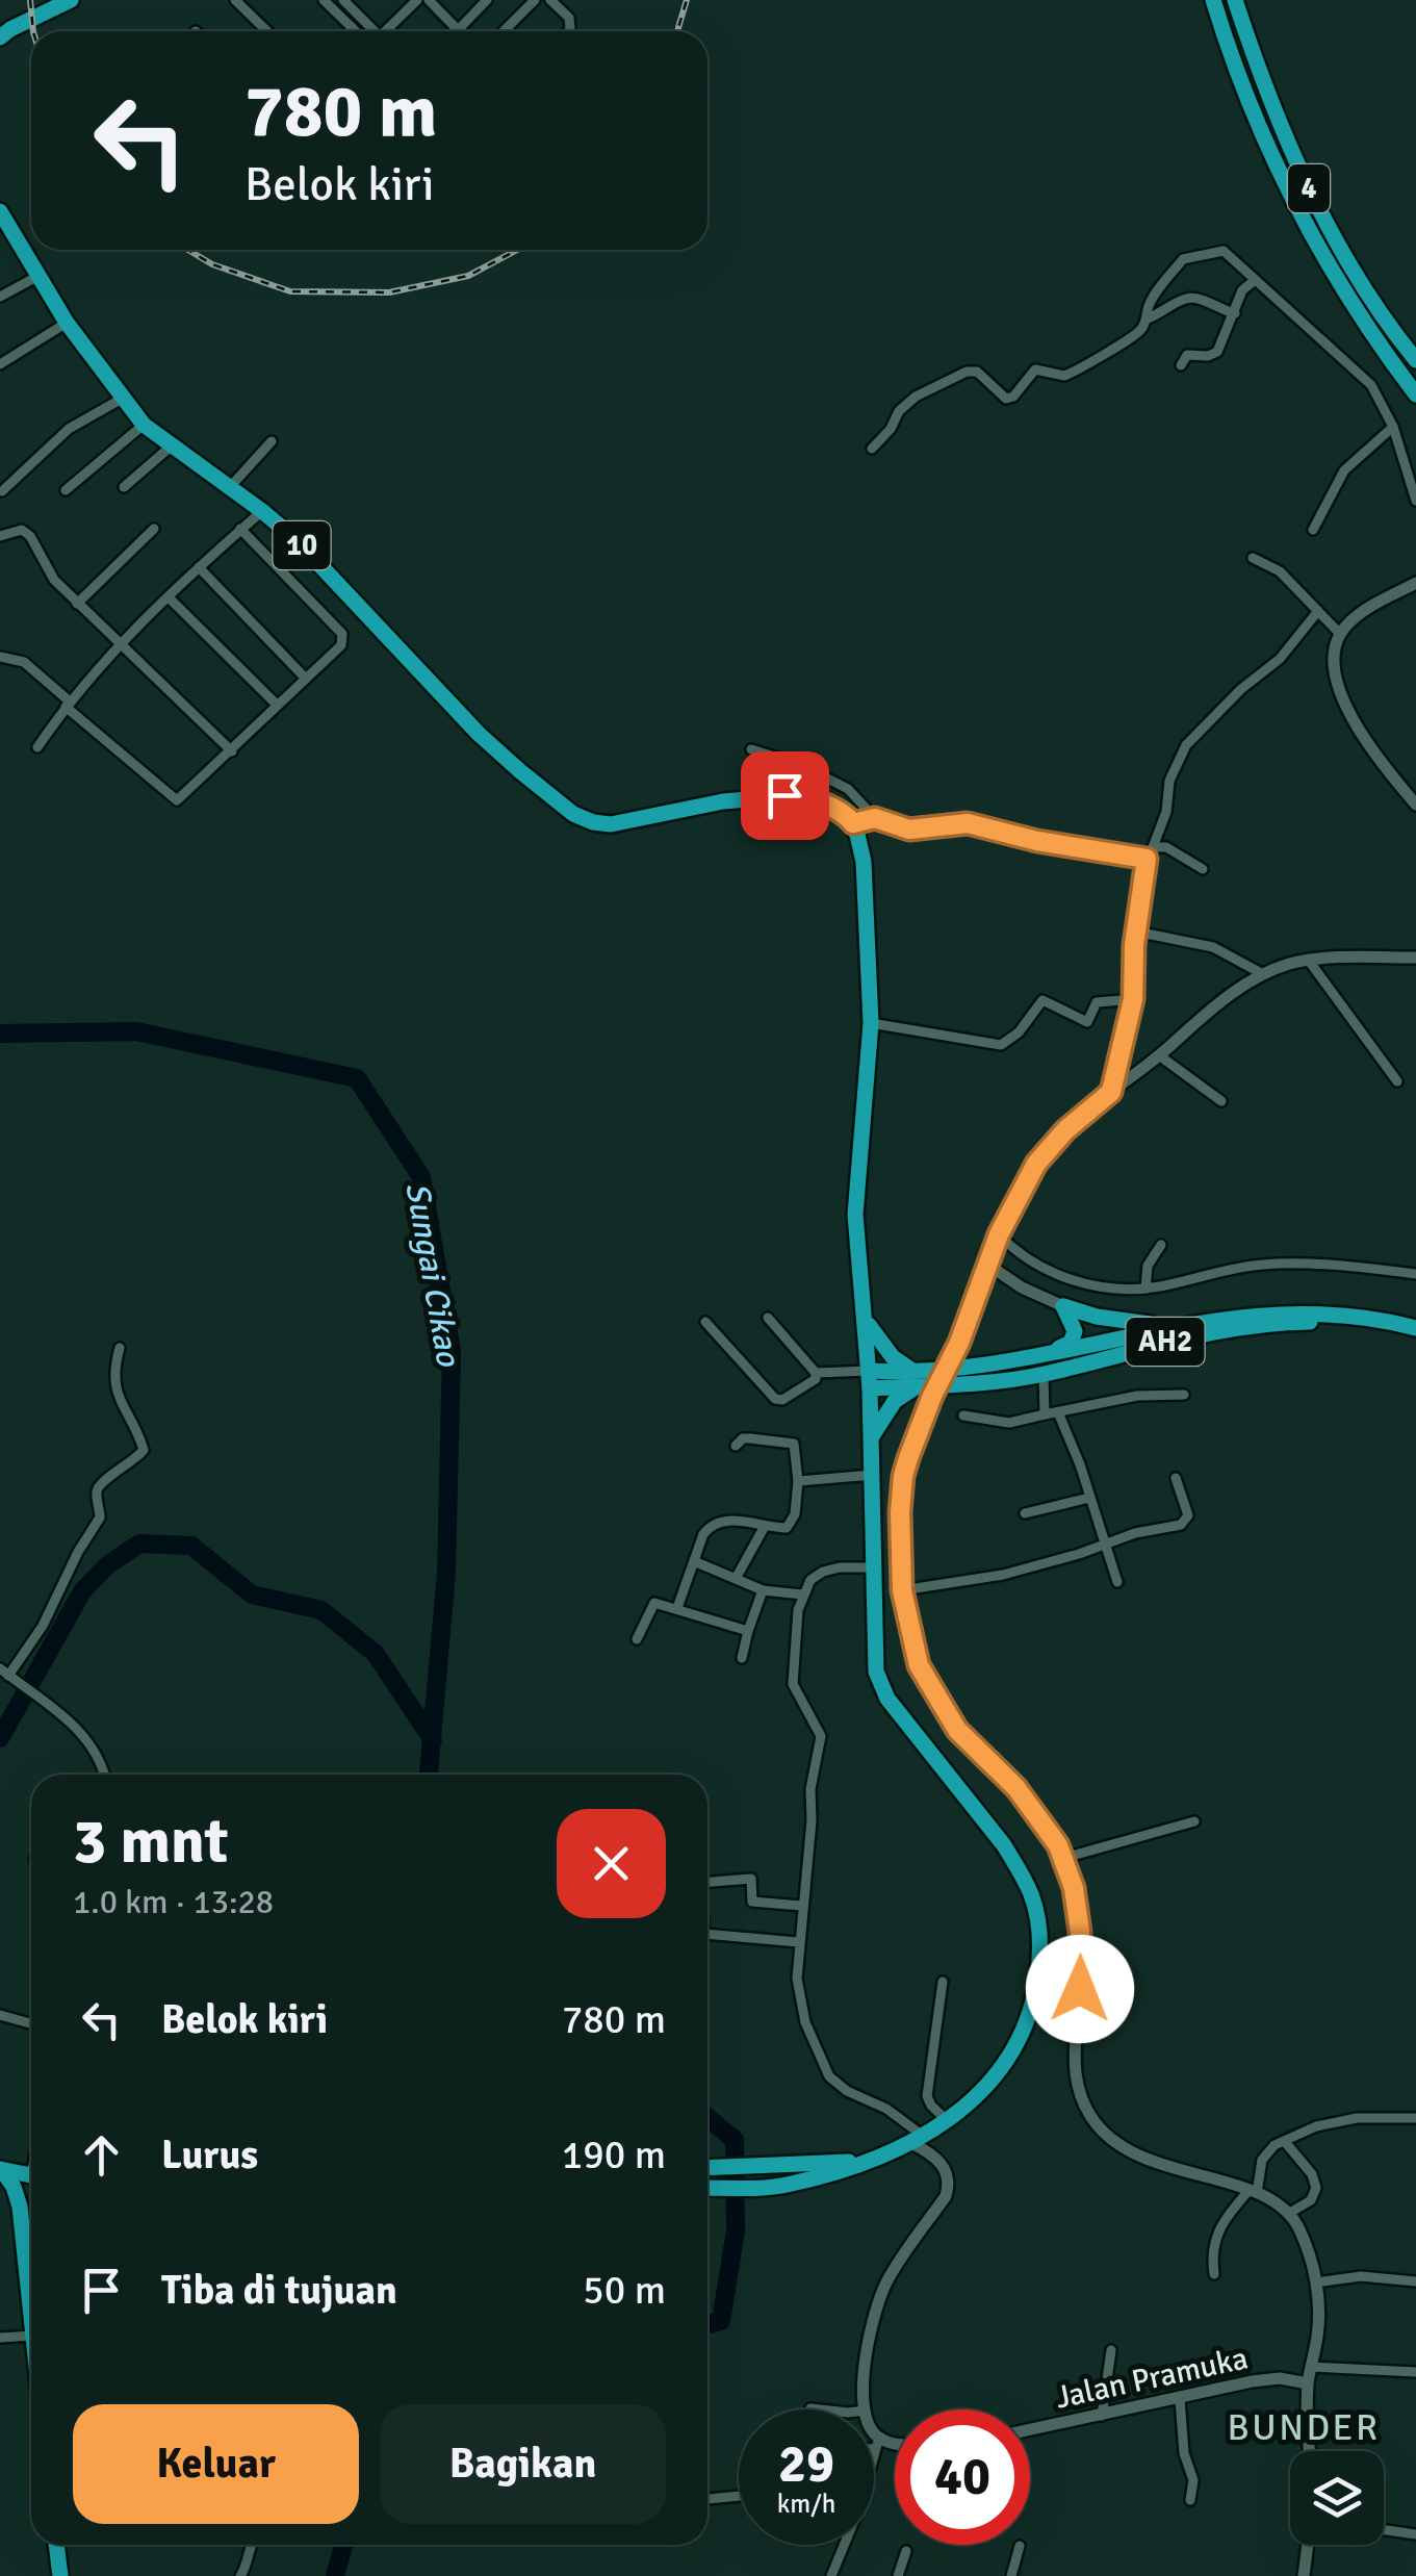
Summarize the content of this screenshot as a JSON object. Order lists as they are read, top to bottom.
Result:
{
  "streets": {
    "highway": ["4", "10", "AH2"],
    "street": ["Jalan Pramuka"]
  },
  "districts": ["BUNDER"],
  "water": ["Sungai Cikao"],
  "page": {
    "turn": ["780 m", "Belok kiri"],
    "heading": ["3 mnt", "1.0 km · 13:28"],
    "list": [
      {
        "name": "Belok kiri",
        "value": "780 m"
      },
      {
        "name": "Lurus",
        "value": "190 m"
      },
      {
        "name": "Tiba di tujuan",
        "value": "50 m"
      }
    ],
    "buttons": ["Keluar", "Bagikan"],
    "speed": "29 km/h",
    "limit": "40"
  }
}
